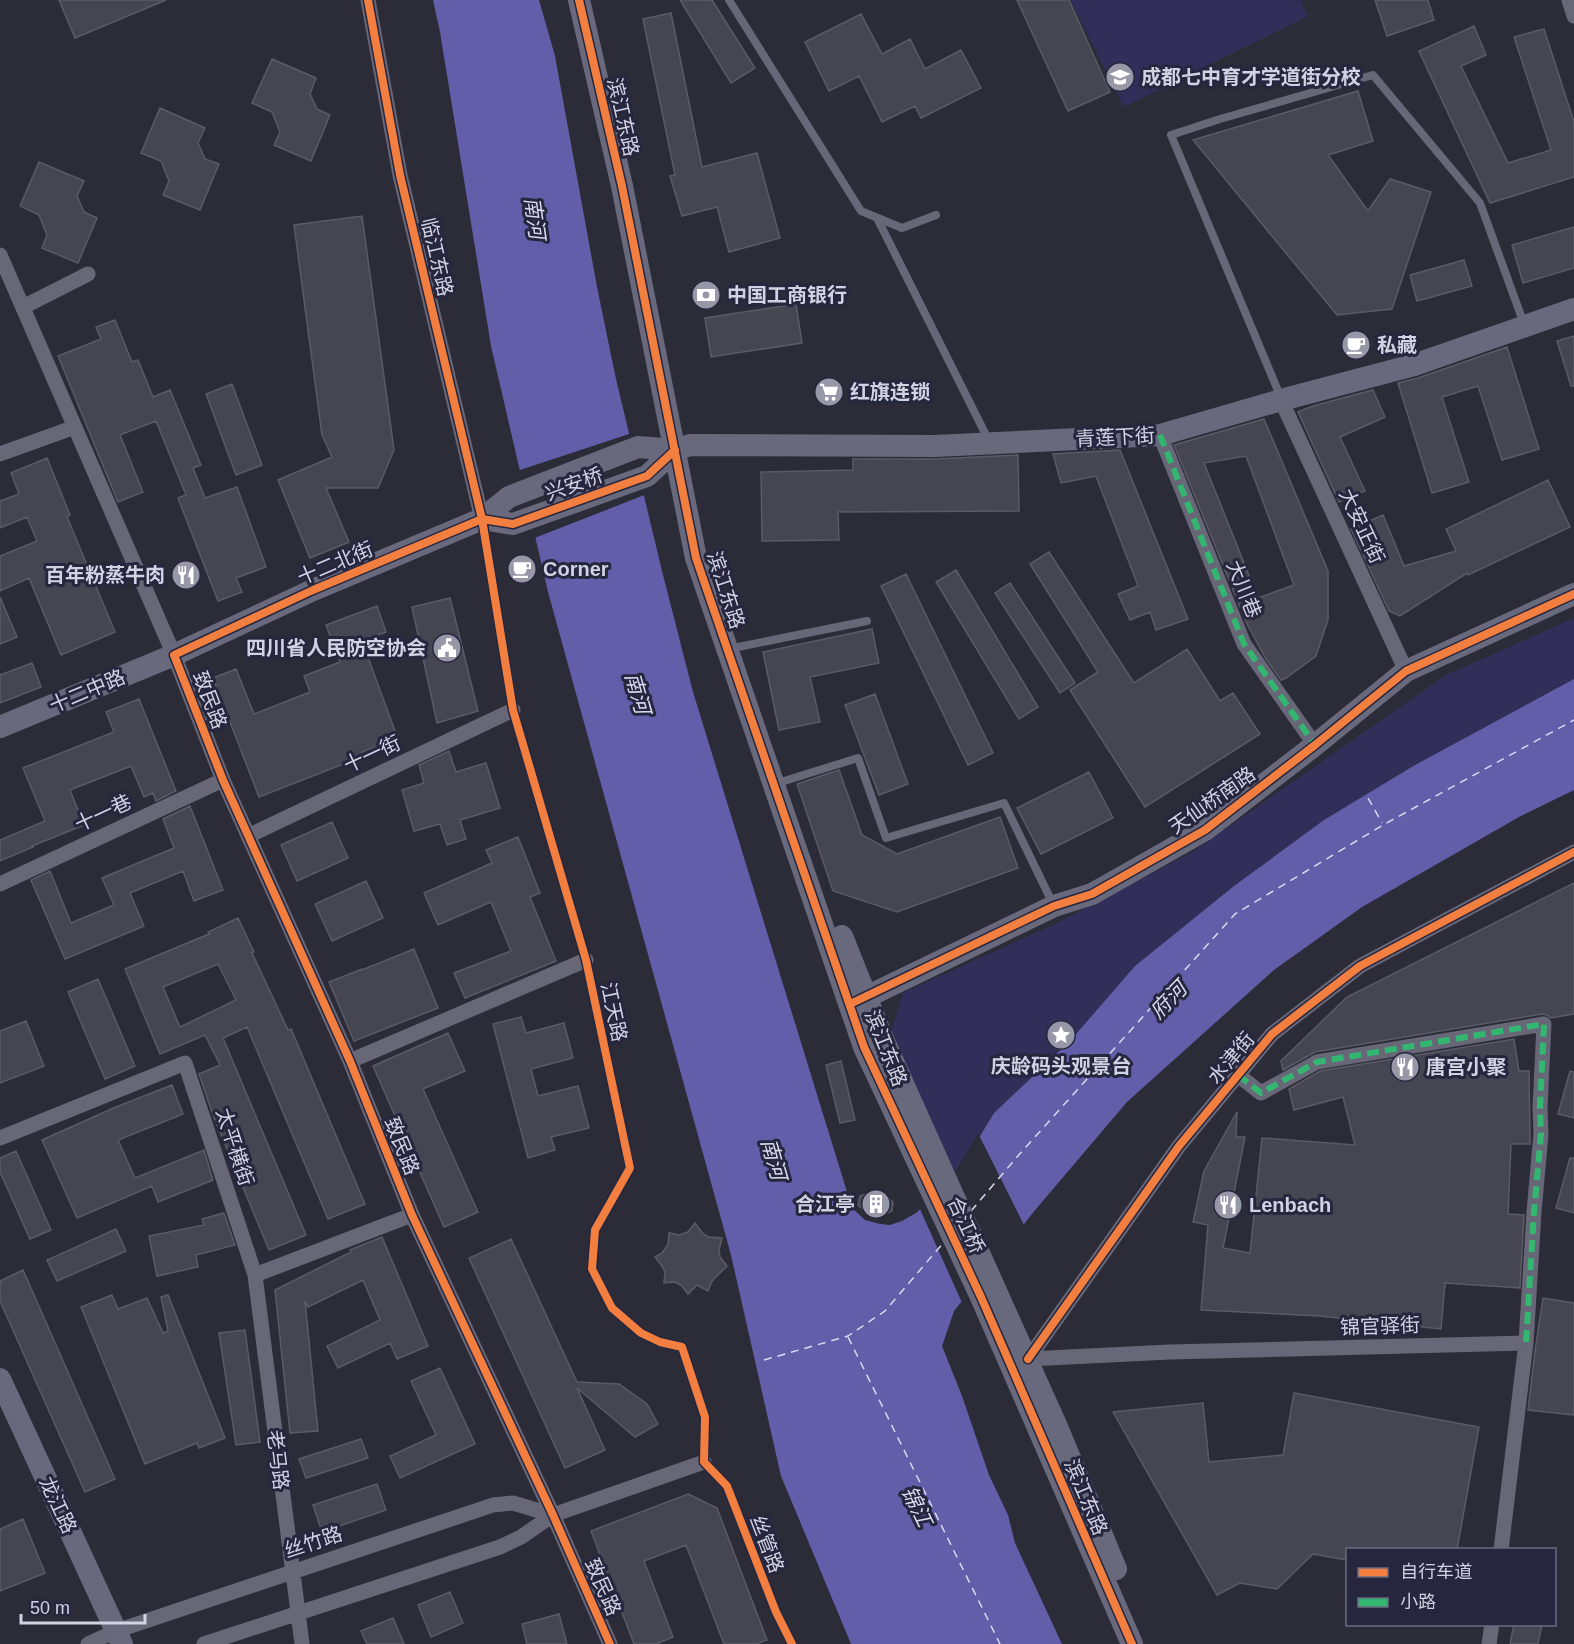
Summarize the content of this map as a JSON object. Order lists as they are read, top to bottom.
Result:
{
  "streets": {
    "main road": [
      "滨江东路",
      "青莲下街",
      "兴安桥",
      "十二北街",
      "十二中路",
      "天仙桥南路",
      "合江桥",
      "龙江路"
    ],
    "street": [
      "临江东路",
      "大安正街",
      "大川巷",
      "致民路",
      "十一街",
      "十一巷",
      "江天路",
      "水津街",
      "太平横街",
      "锦官驿街",
      "老马路",
      "丝竹路"
    ],
    "cycle path": ["丝管路"]
  },
  "crossings": [
    ["滨江东路", "青莲下街"],
    ["滨江东路", "兴安桥"],
    ["滨江东路", "天仙桥南路"],
    ["滨江东路", "水津街"],
    ["滨江东路", "合江桥"],
    ["滨江东路", "锦官驿街"],
    ["临江东路", "青莲下街"],
    ["临江东路", "兴安桥"],
    ["临江东路", "十二北街"],
    ["青莲下街", "兴安桥"],
    ["青莲下街", "大安正街"],
    ["青莲下街", "十二北街"],
    ["青莲下街", "大川巷"],
    ["兴安桥", "十二北街"],
    ["大安正街", "天仙桥南路"],
    ["十二北街", "十二中路"],
    ["十二北街", "致民路"],
    ["大川巷", "天仙桥南路"],
    ["十二中路", "致民路"],
    ["致民路", "十一街"],
    ["致民路", "十一巷"],
    ["致民路", "江天路"],
    ["致民路", "丝竹路"],
    ["水津街", "锦官驿街"],
    ["太平横街", "老马路"],
    ["老马路", "丝竹路"],
    ["龙江路", "丝竹路"]
  ],
  "water": ["南河", "府河", "锦江"],
  "places": {
    "school or university": ["成都七中育才学道街分校"],
    "bank": ["中国工商银行"],
    "cafe": ["私藏", "Corner"],
    "supermarket": ["红旗连锁"],
    "restaurant": ["百年粉蒸牛肉", "唐宫小聚", "Lenbach"],
    "public building": ["四川省人民防空协会"],
    "place": ["庆龄码头观景台"],
    "building": ["合江亭"]
  },
  "legend": ["自行车道", "小路"],
  "scale_bar": "50 m"
}
